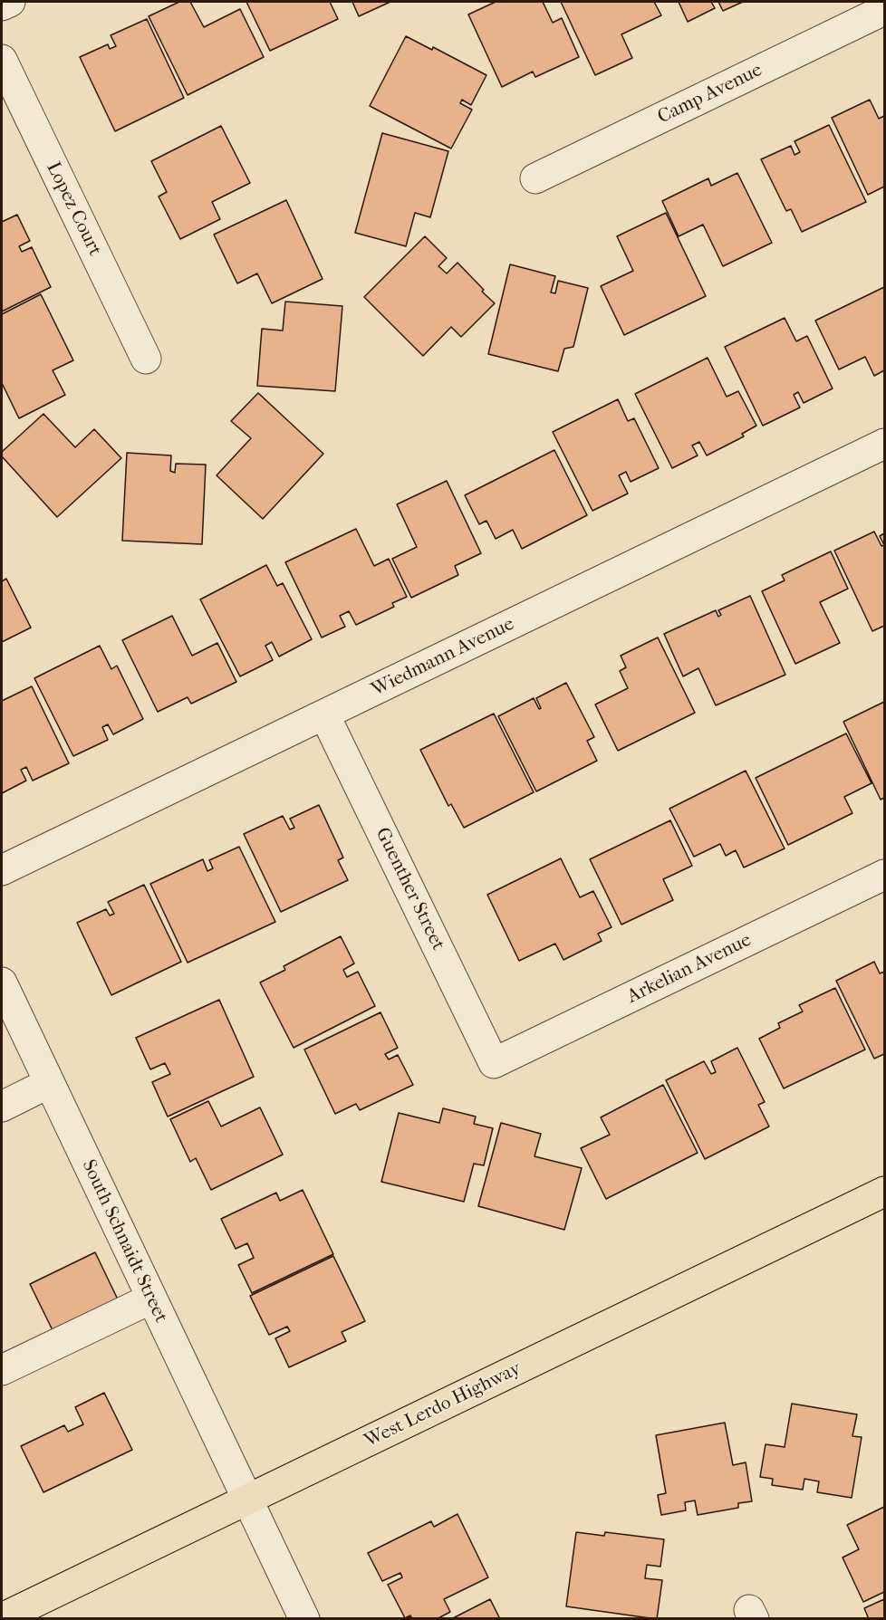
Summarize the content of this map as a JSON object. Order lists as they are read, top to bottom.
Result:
{
  "streets": {
    "main road": ["West Lerdo Highway"],
    "street": [
      "Camp Avenue",
      "Lopez Court",
      "Wiedmann Avenue",
      "Guenther Street",
      "Arkelian Avenue",
      "South Schnaidt Street"
    ]
  },
  "crossings": [
    ["Wiedmann Avenue", "Guenther Street"],
    ["Guenther Street", "Arkelian Avenue"],
    ["South Schnaidt Street", "West Lerdo Highway"]
  ]
}
